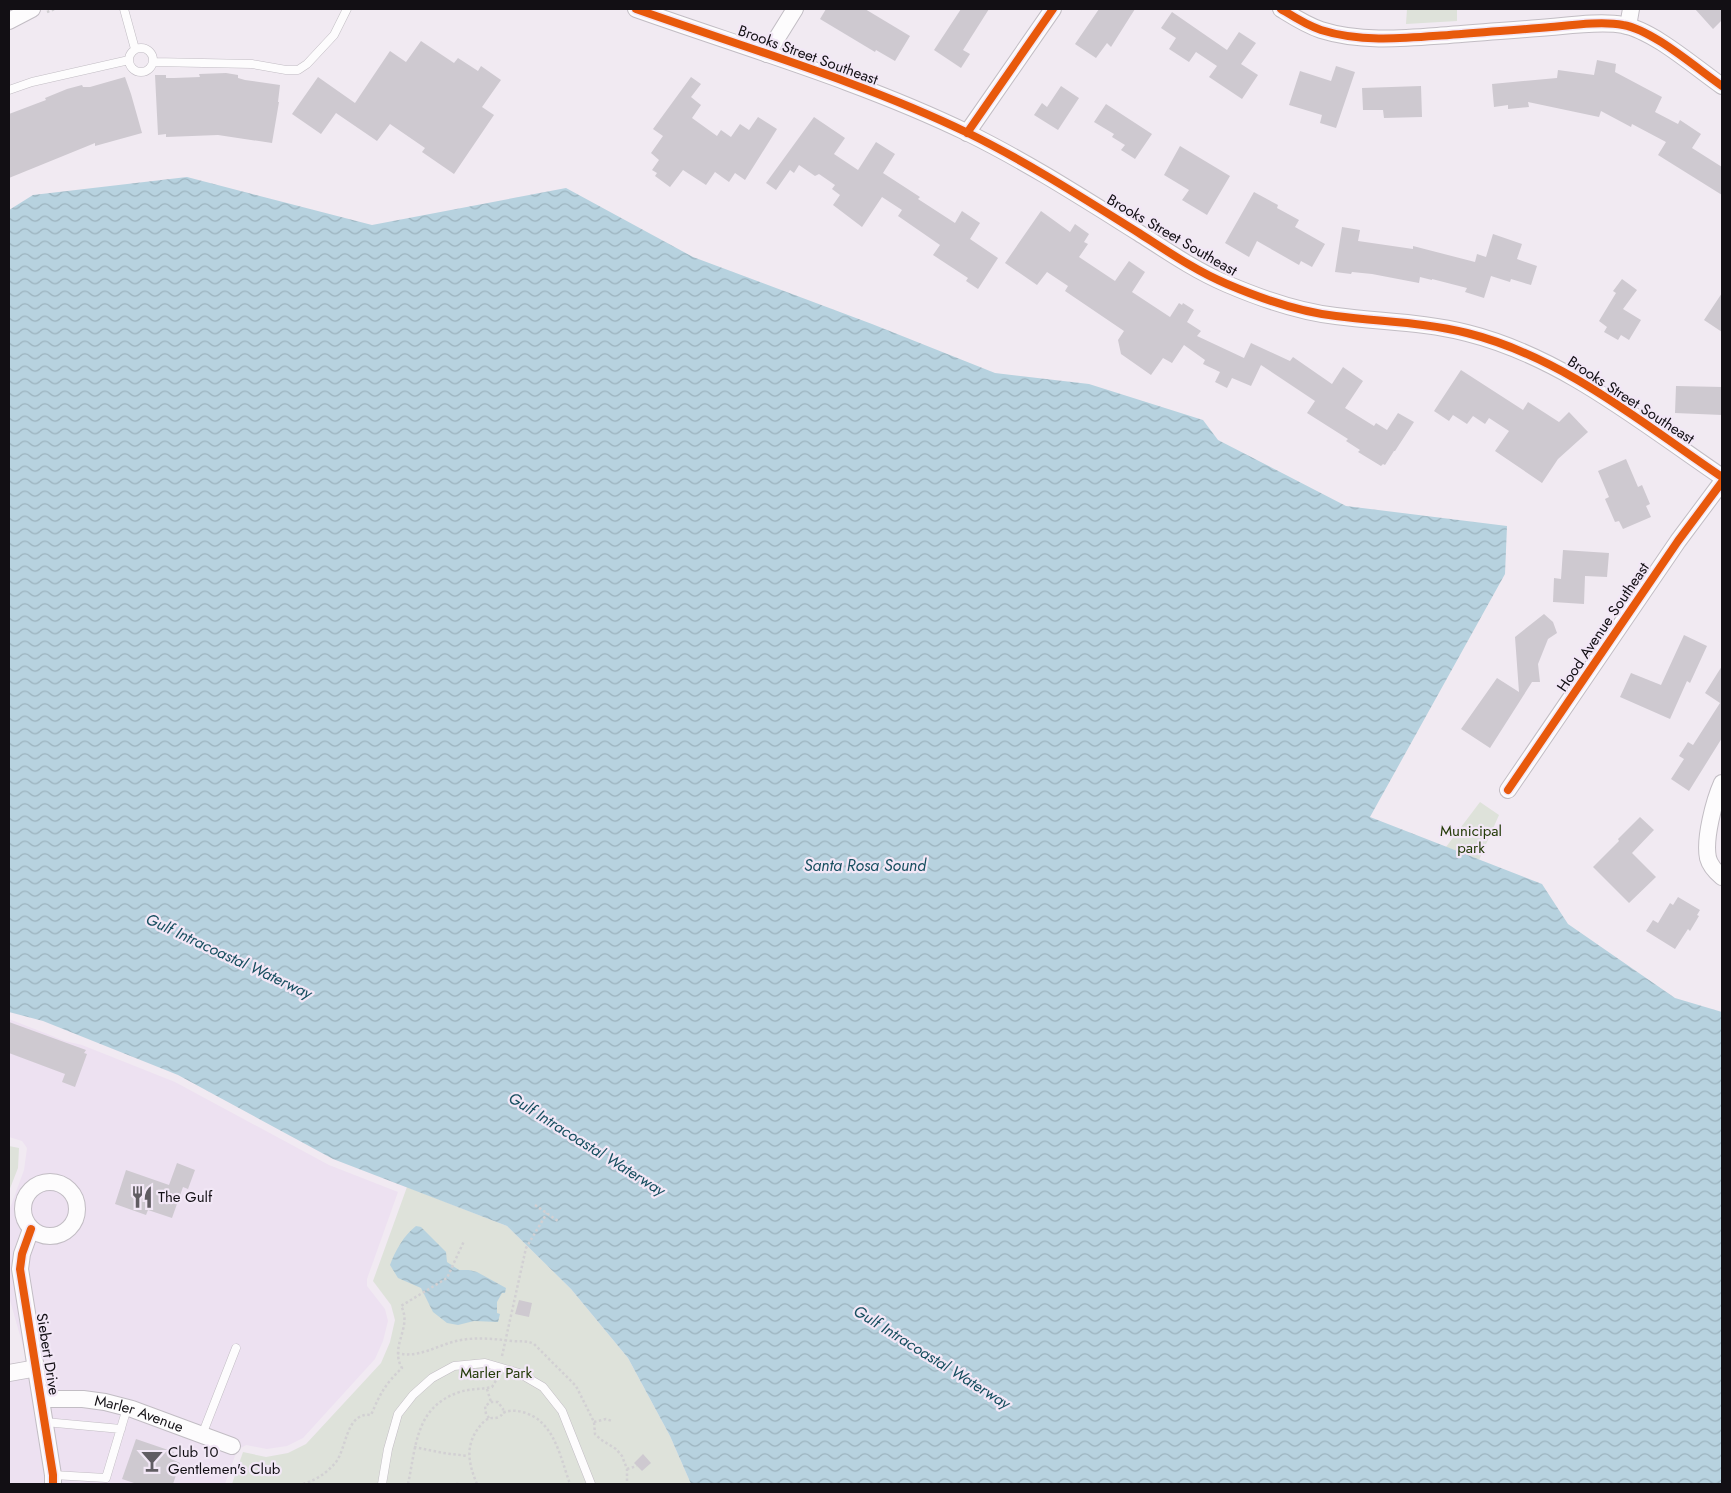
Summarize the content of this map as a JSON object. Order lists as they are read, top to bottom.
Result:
{
  "streets": {
    "street": [
      "Brooks Street Southeast",
      "Hood Avenue Southeast",
      "Siebert Drive",
      "Marler Avenue"
    ]
  },
  "crossings": [
    ["Siebert Drive", "Marler Avenue"]
  ],
  "water": ["Santa Rosa Sound", "Gulf Intracoastal Waterway"],
  "parks": ["Municipal park", "Marler Park"],
  "places": {
    "restaurant": ["The Gulf"],
    "bar": ["Club 10 Gentlemen's Club"]
  }
}
